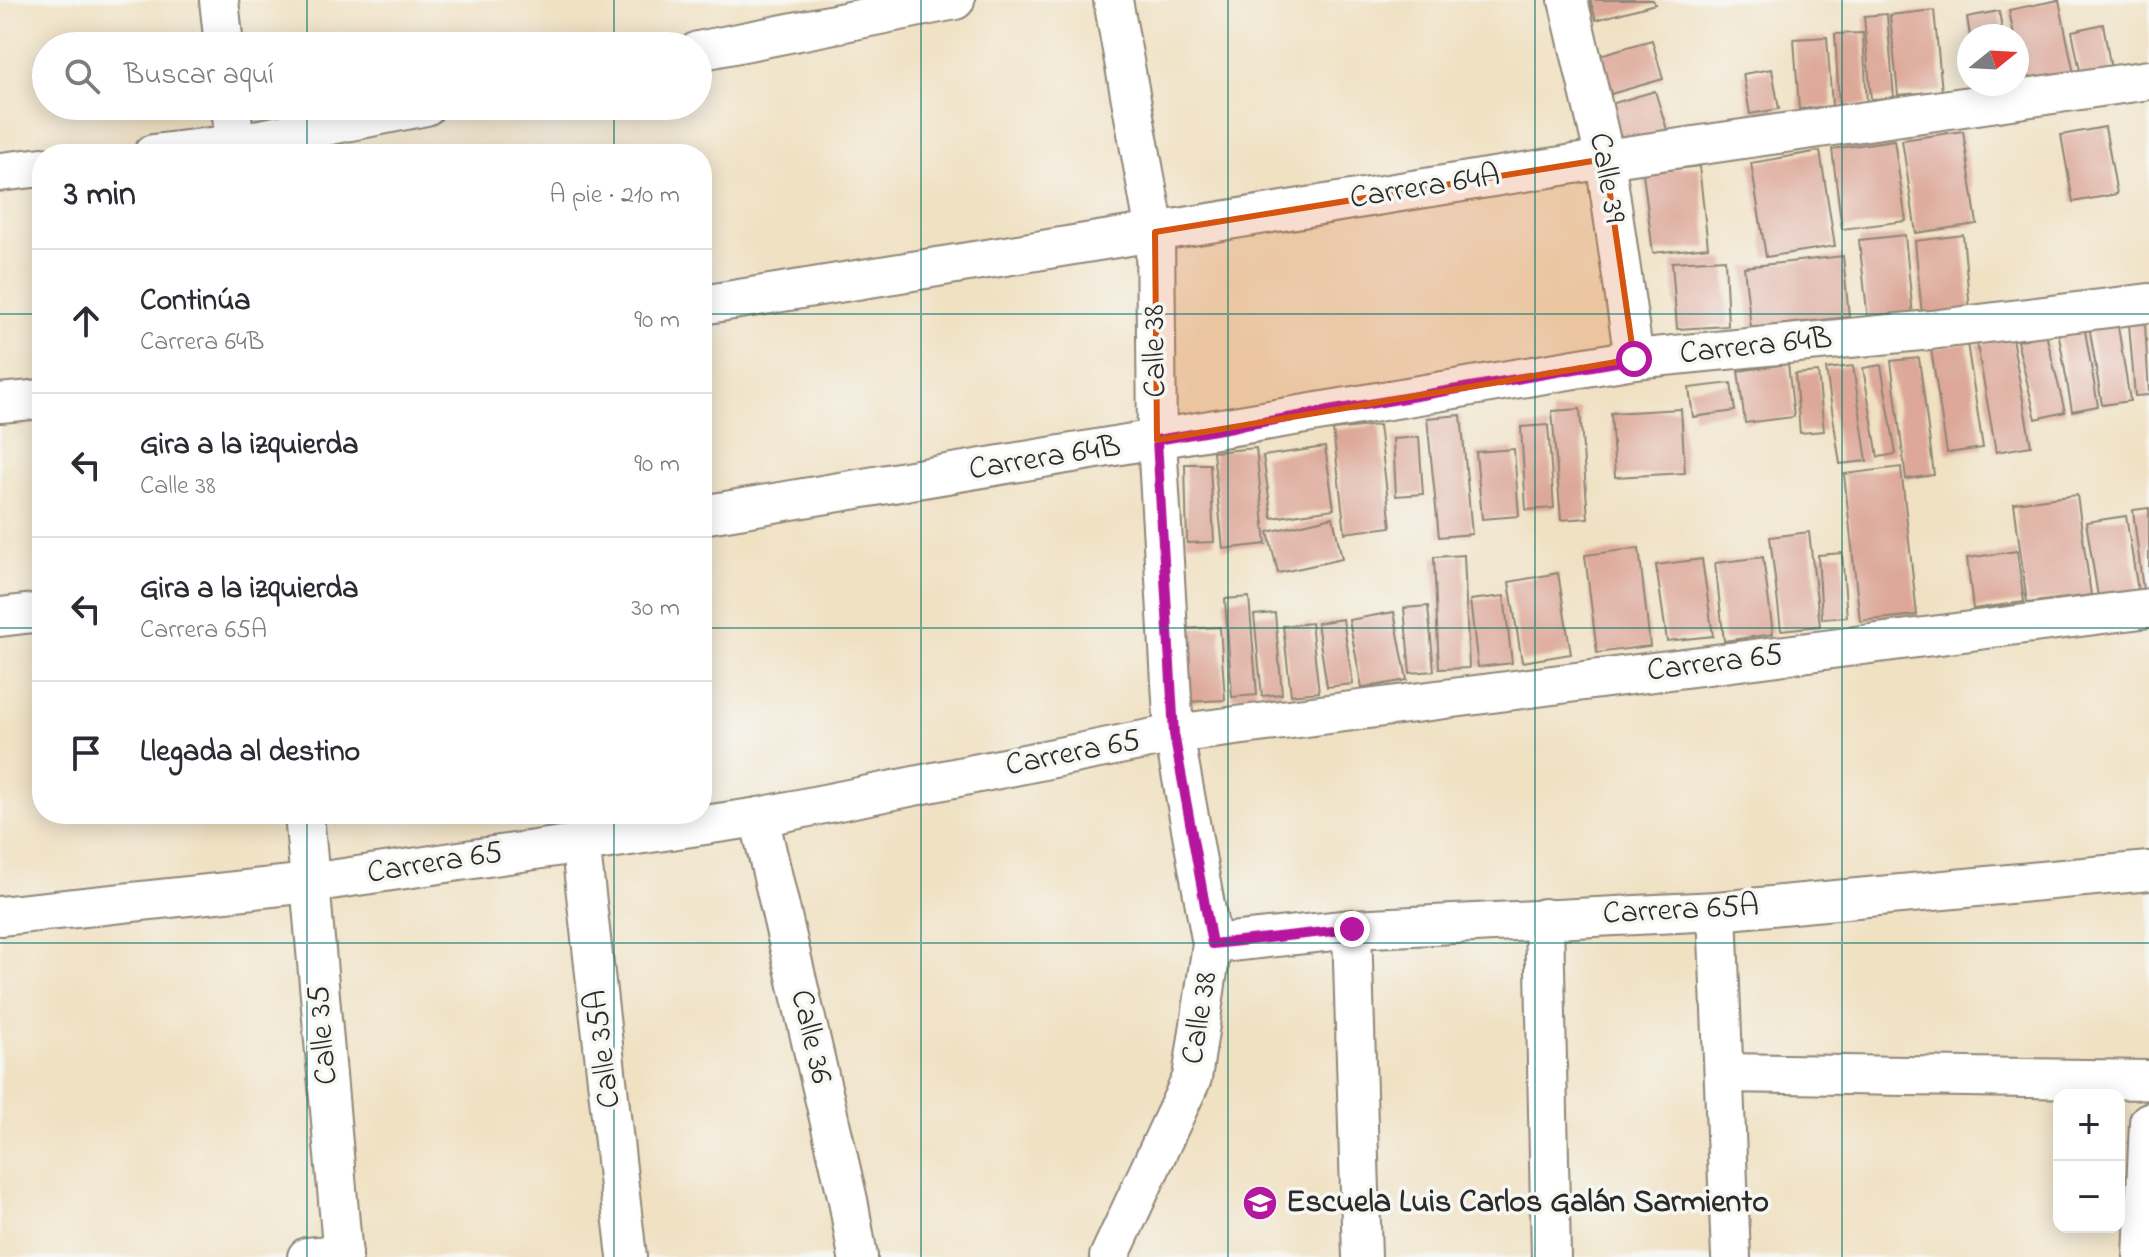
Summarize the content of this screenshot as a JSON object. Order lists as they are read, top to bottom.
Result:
{
  "streets": {
    "street": [
      "Calle 39",
      "Carrera 64A",
      "Carrera 64B",
      "Calle 38",
      "Carrera 65",
      "Carrera 65A",
      "Calle 35",
      "Calle 36",
      "Calle 35A"
    ]
  },
  "crossings": [
    ["Calle 39", "Carrera 64A"],
    ["Calle 39", "Carrera 64B"],
    ["Carrera 64A", "Calle 38"],
    ["Carrera 64B", "Calle 38"],
    ["Calle 38", "Carrera 65"],
    ["Calle 38", "Carrera 65A"],
    ["Carrera 65", "Calle 35"],
    ["Carrera 65", "Calle 36"],
    ["Carrera 65", "Calle 35A"]
  ],
  "places": {
    "school or university": ["Escuela Luis Carlos Galán Sarmiento"]
  },
  "north": "right",
  "page": {
    "search": "Buscar aquí",
    "heading": ["3 min", "A pie · 210 m"],
    "list": [
      ["Continúa", "Carrera 64B", "90 m"],
      ["Gira a la izquierda", "Calle 38", "90 m"],
      ["Gira a la izquierda", "Carrera 65A", "30 m"],
      "Llegada al destino"
    ],
    "map_buttons": ["+", "−"]
  }
}
